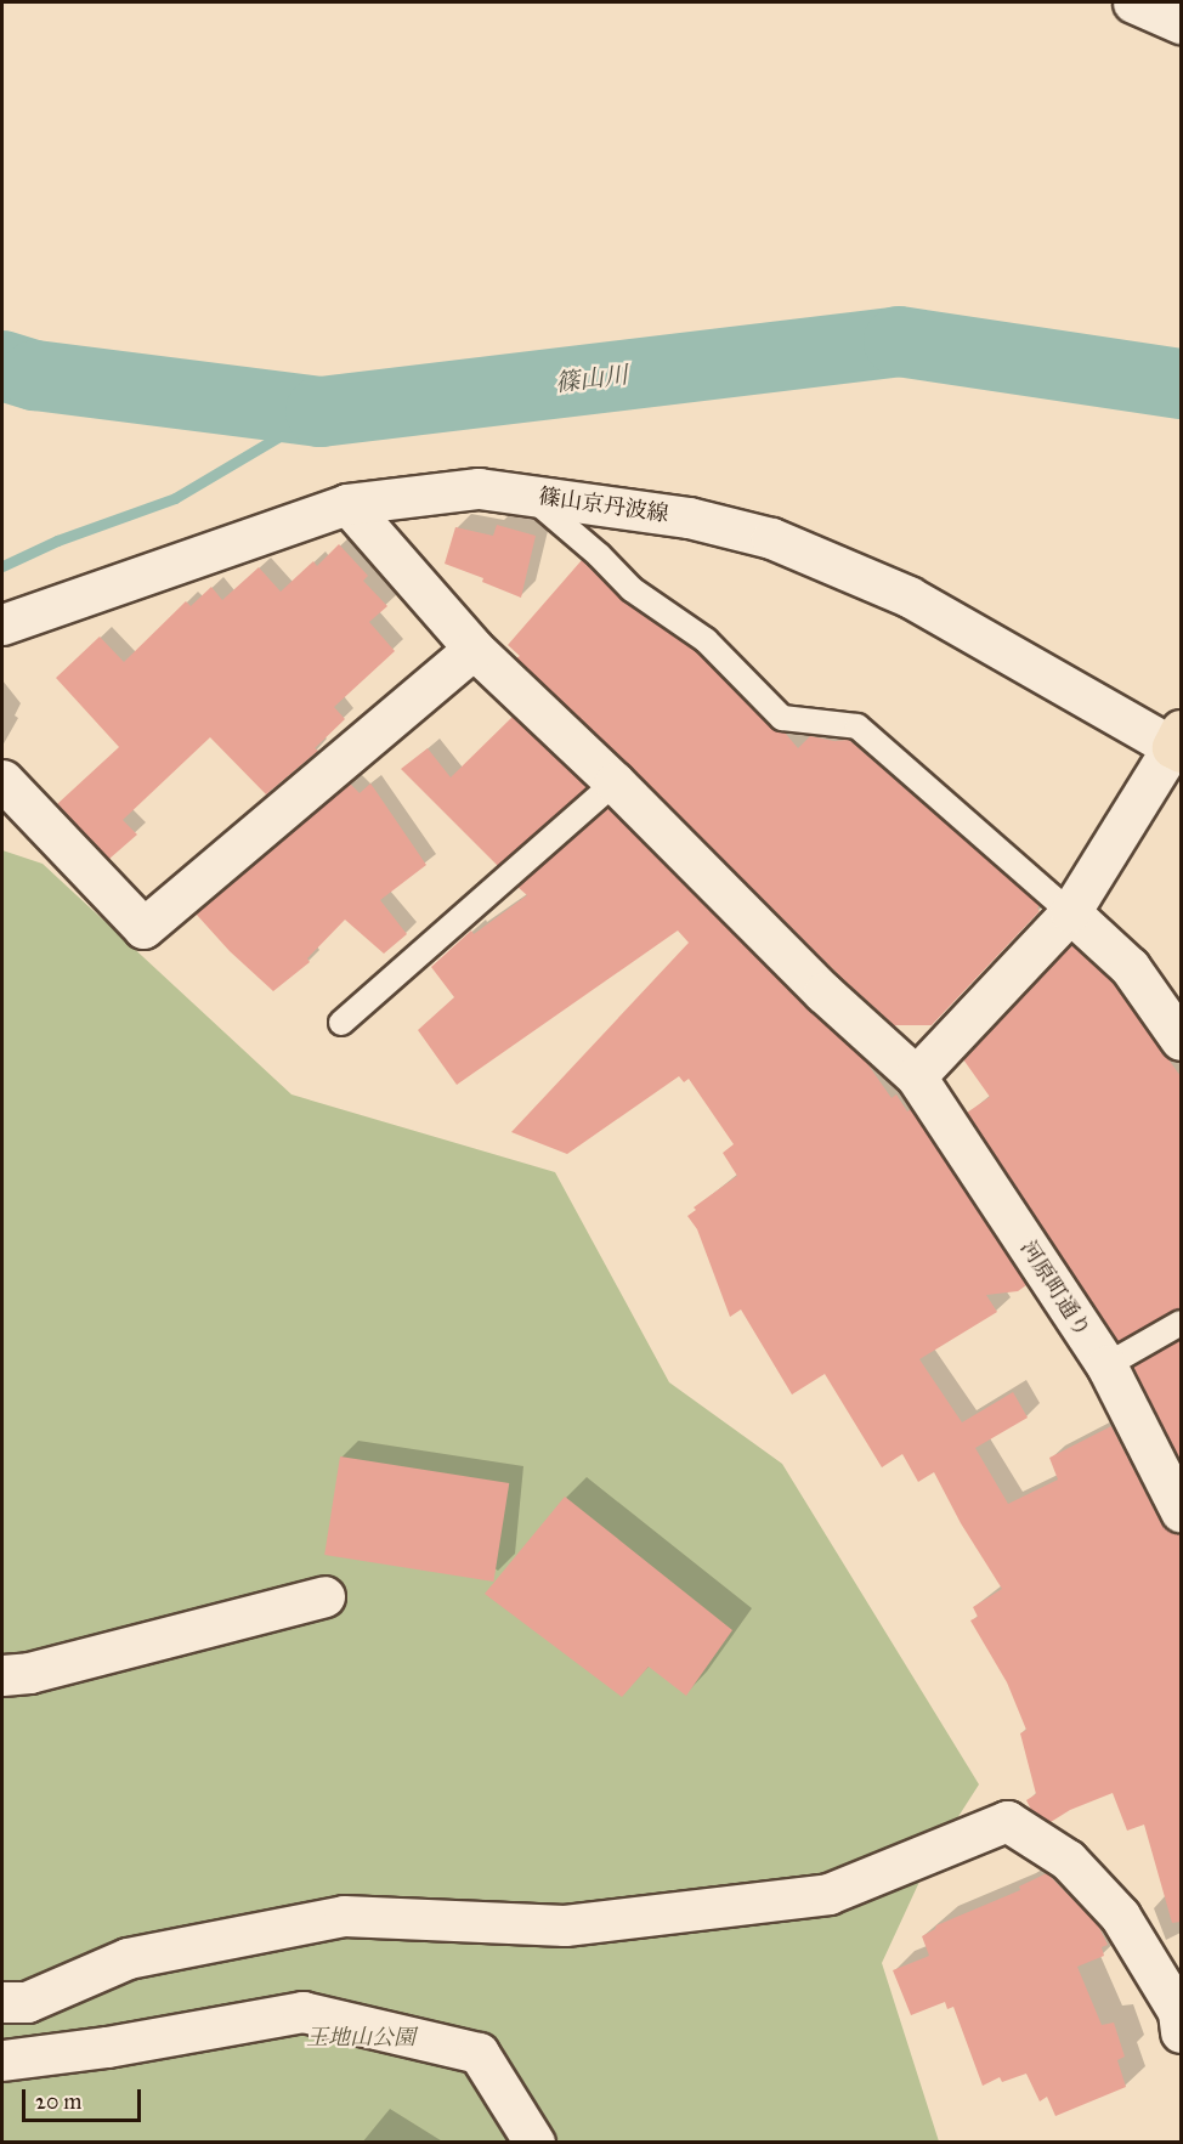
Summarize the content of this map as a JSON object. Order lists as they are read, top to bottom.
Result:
{
  "streets": {
    "street": ["篠山京丹波線", "河原町通り"]
  },
  "crossings": [
    ["篠山京丹波線", "河原町通り"]
  ],
  "water": ["篠山川"],
  "parks": ["王地山公園"],
  "scale_bar": "20 m"
}
